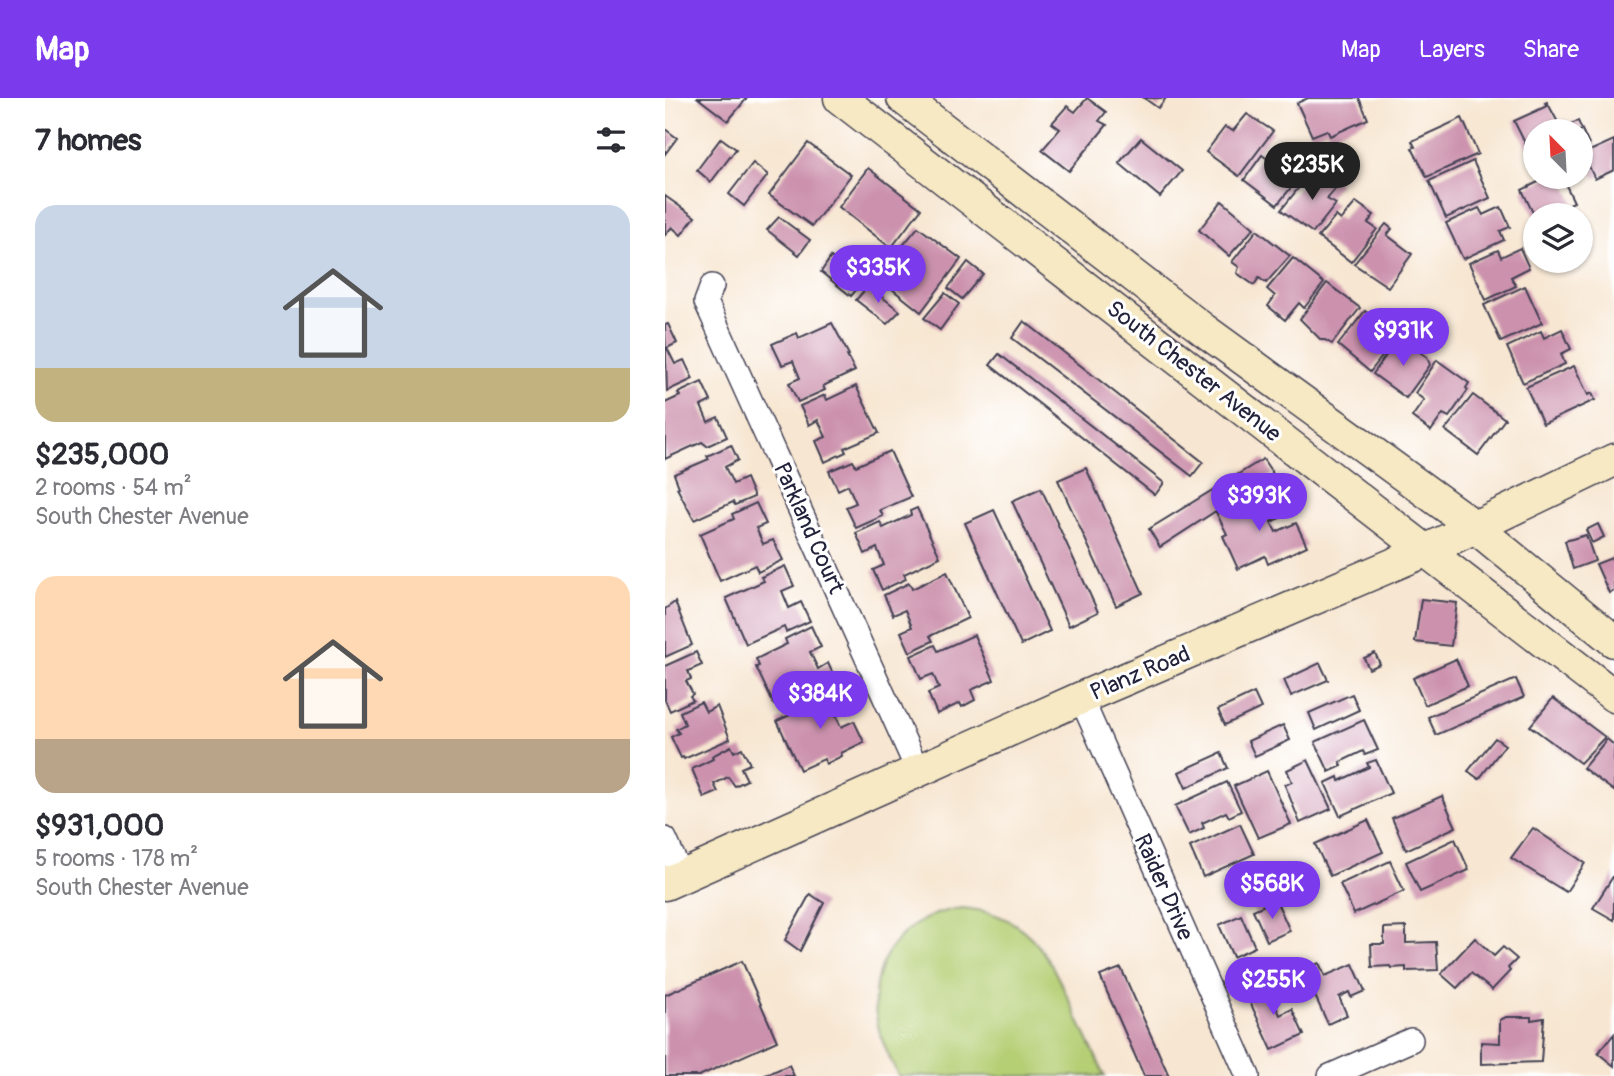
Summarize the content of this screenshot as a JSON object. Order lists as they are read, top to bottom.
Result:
{
  "streets": {
    "main road": ["South Chester Avenue", "Planz Road"],
    "street": ["Parkland Court", "Raider Drive"]
  },
  "crossings": [
    ["South Chester Avenue", "Planz Road"],
    ["Parkland Court", "Planz Road"],
    ["Planz Road", "Raider Drive"]
  ],
  "north": "top left",
  "page": {
    "header": "Map",
    "nav": ["Map", "Layers", "Share"],
    "heading": "7 homes",
    "price": [
      "$235K",
      "$335K",
      "$931K",
      "$393K",
      "$384K",
      "$568K",
      "$255K"
    ],
    "list": [
      {
        "name": "$235,000",
        "note": "2 rooms · 54 m² · South Chester Avenue"
      },
      {
        "name": "$931,000",
        "note": "5 rooms · 178 m² · South Chester Avenue"
      }
    ]
  }
}
